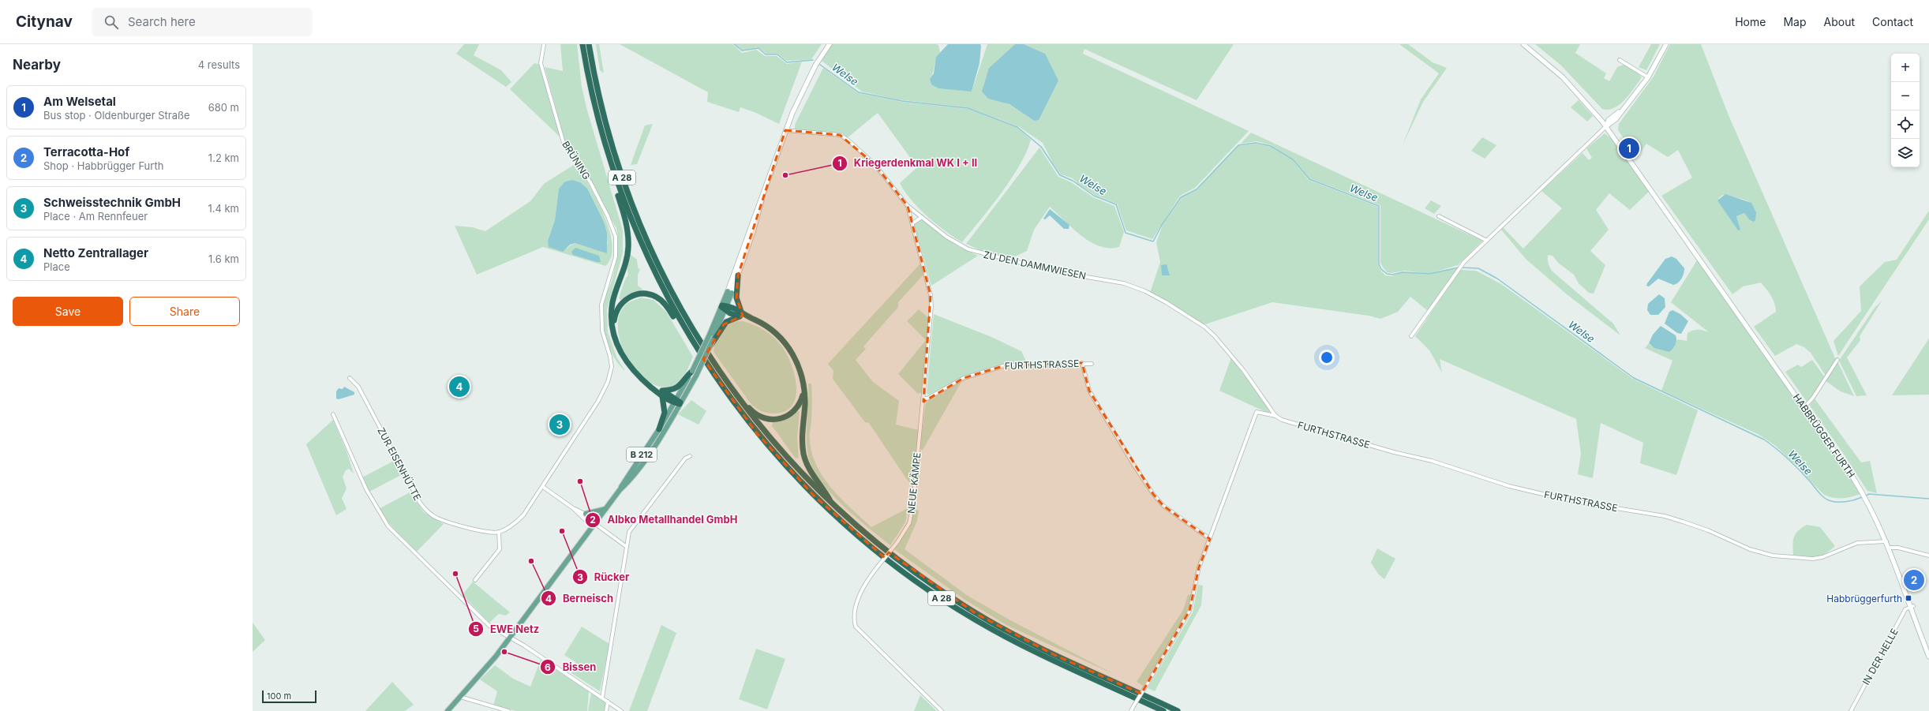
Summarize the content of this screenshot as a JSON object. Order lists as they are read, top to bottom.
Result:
{
  "streets": {
    "highway": ["A 28"],
    "main road": ["B 212"],
    "street": [
      "BRÜNING",
      "ZU DEN DAMMWIESEN",
      "FURTHSTRASSE",
      "HABBRÜGGER FURTH",
      "ZUR EISENHÜTTE",
      "NEUE KÄMPE",
      "IN DER HELLE"
    ]
  },
  "crossings": [
    ["ZU DEN DAMMWIESEN", "FURTHSTRASSE"],
    ["ZU DEN DAMMWIESEN", "NEUE KÄMPE"],
    ["FURTHSTRASSE", "HABBRÜGGER FURTH"],
    ["FURTHSTRASSE", "NEUE KÄMPE"],
    ["HABBRÜGGER FURTH", "IN DER HELLE"]
  ],
  "water": ["Welse"],
  "places": {
    "other": [
      "Kriegerdenkmal WK I + II",
      "Albko Metallhandel GmbH",
      "Rücker",
      "Berneisch",
      "EWE Netz",
      "Bissen"
    ],
    "transit": ["Habbrüggerfurth"]
  },
  "scale_bar": "100 m",
  "page": {
    "header": "Citynav",
    "search": "Search here",
    "nav": [
      "Home",
      "Map",
      "About",
      "Contact"
    ],
    "heading": ["Nearby", "4 results"],
    "map_buttons": ["+", "−"],
    "list": [
      {
        "mark": "1",
        "name": "Am Welsetal",
        "note": "Bus stop · Oldenburger Straße",
        "value": "680 m"
      },
      {
        "mark": "2",
        "name": "Terracotta-Hof",
        "note": "Shop · Habbrügger Furth",
        "value": "1.2 km"
      },
      {
        "mark": "3",
        "name": "Schweisstechnik GmbH",
        "note": "Place · Am Rennfeuer",
        "value": "1.4 km"
      },
      {
        "mark": "4",
        "name": "Netto Zentrallager",
        "note": "Place",
        "value": "1.6 km"
      }
    ],
    "pins": [
      "1",
      "4",
      "3",
      "2"
    ],
    "buttons": ["Save", "Share"],
    "scale": "100 m"
  }
}
